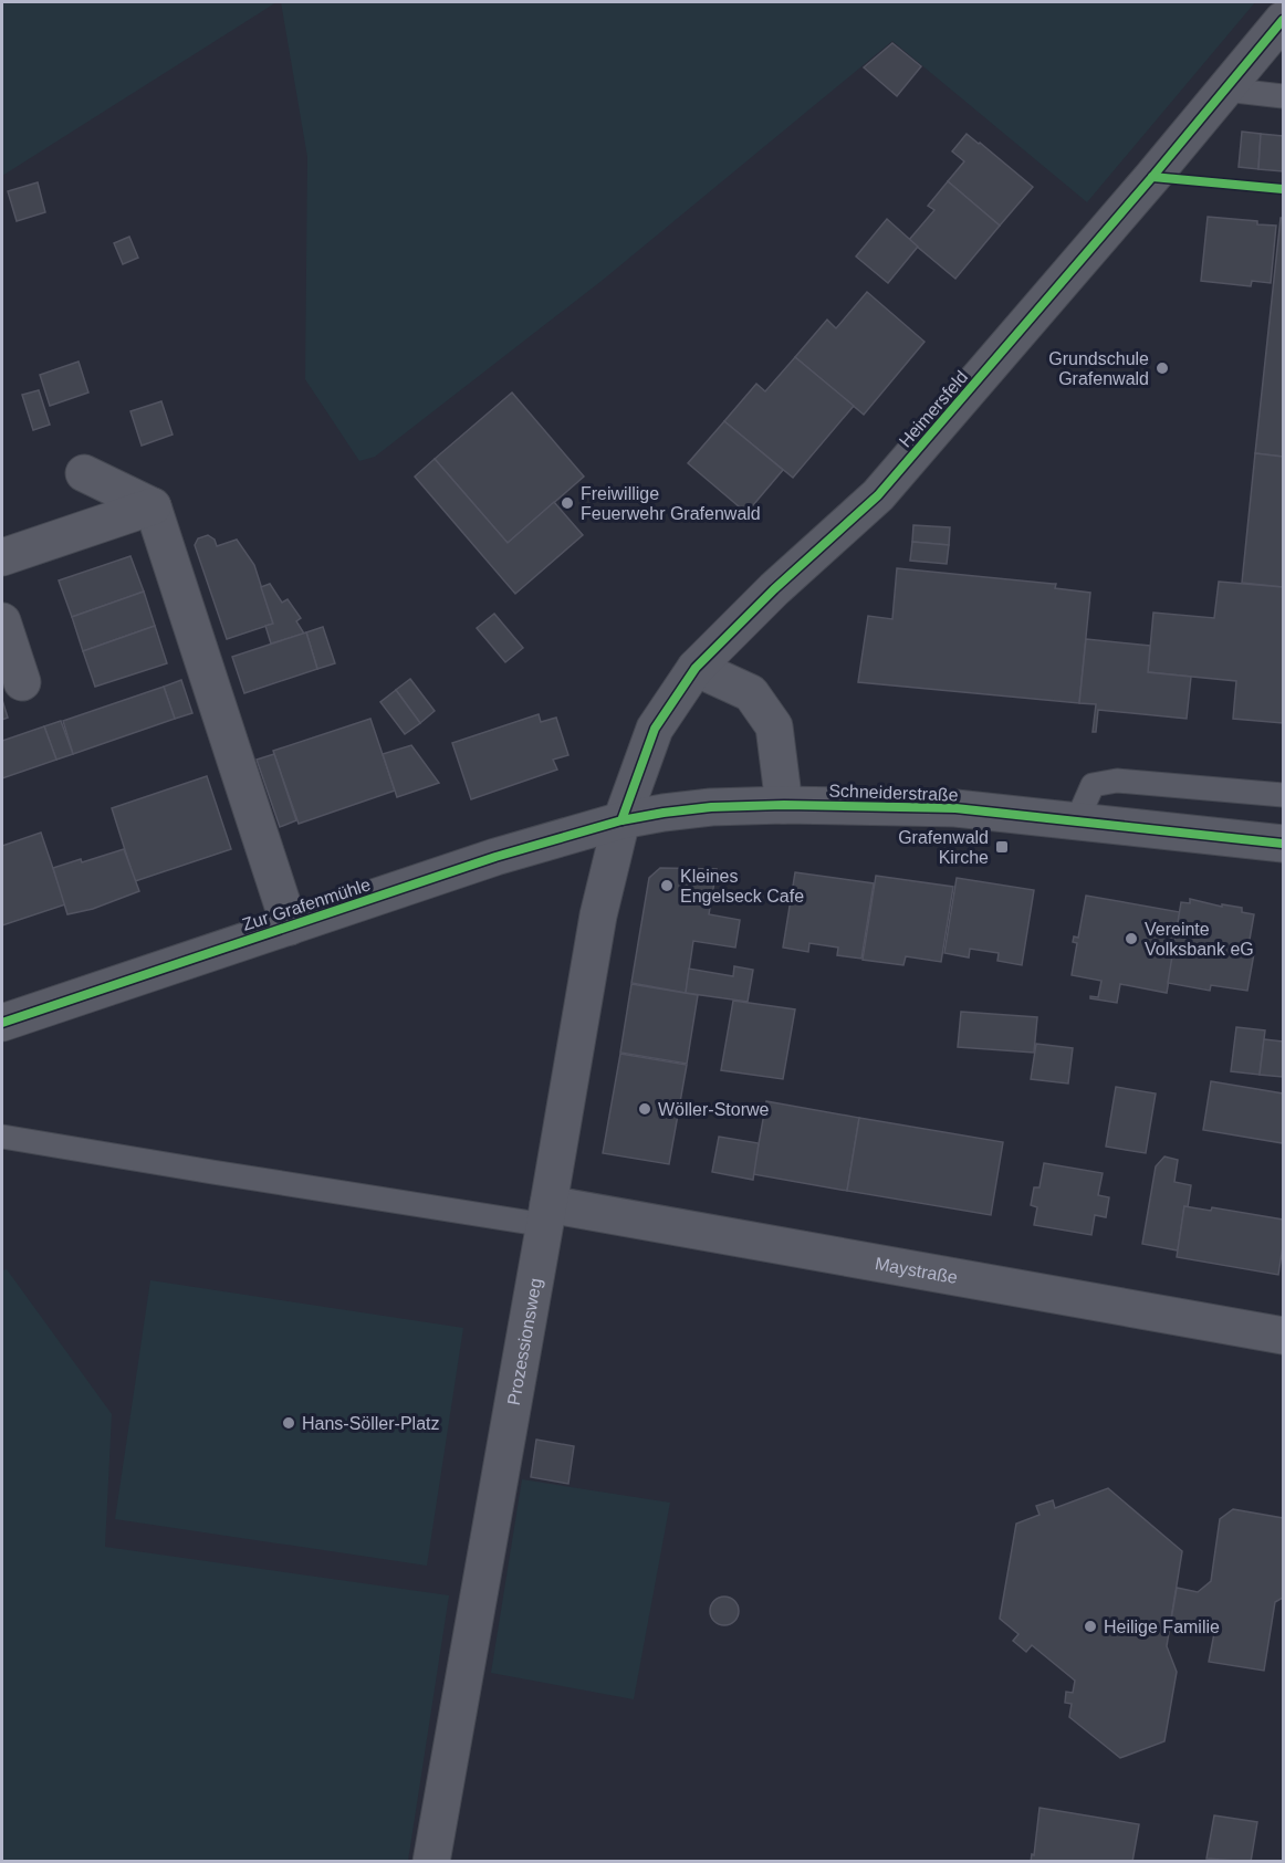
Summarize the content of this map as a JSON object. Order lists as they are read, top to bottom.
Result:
{
  "streets": {
    "street": [
      "Heimersfeld",
      "Schneiderstraße",
      "Zur Grafenmühle",
      "Maystraße",
      "Prozessionsweg"
    ]
  },
  "crossings": [
    ["Heimersfeld", "Schneiderstraße"],
    ["Heimersfeld", "Zur Grafenmühle"],
    ["Heimersfeld", "Prozessionsweg"],
    ["Schneiderstraße", "Zur Grafenmühle"],
    ["Schneiderstraße", "Prozessionsweg"],
    ["Zur Grafenmühle", "Prozessionsweg"],
    ["Maystraße", "Prozessionsweg"]
  ],
  "places": {
    "other": [
      "Grundschule Grafenwald",
      "Freiwillige Feuerwehr Grafenwald",
      "Kleines Engelseck Cafe",
      "Vereinte Volksbank eG",
      "Wöller-Storwe",
      "Hans-Söller-Platz",
      "Heilige Familie"
    ],
    "transit": ["Grafenwald Kirche"]
  }
}
